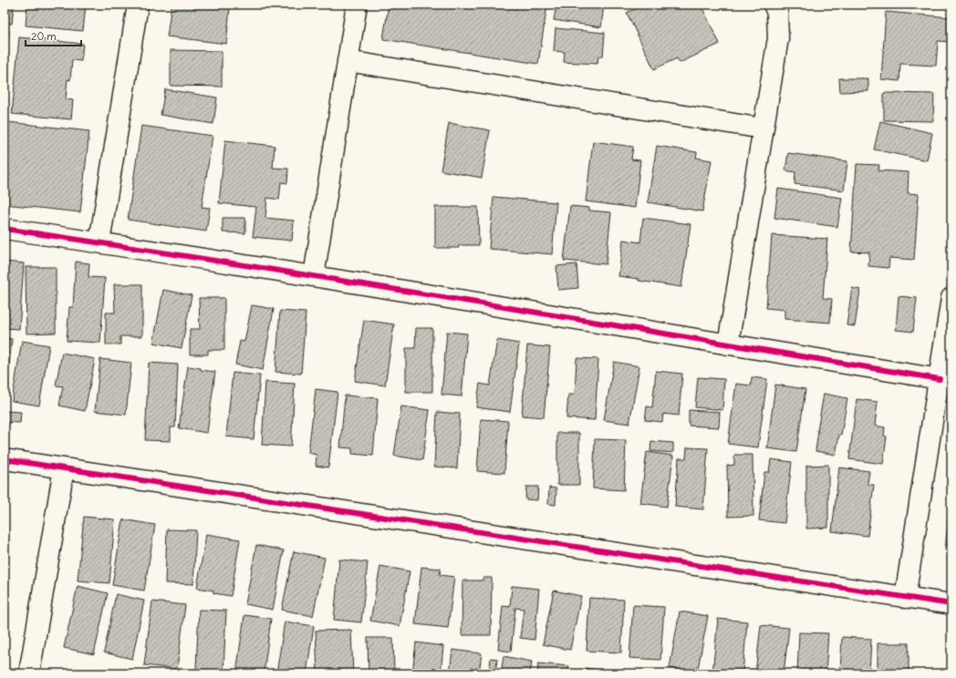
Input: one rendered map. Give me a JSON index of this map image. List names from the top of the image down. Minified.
{"scale_bar":"20 m"}
